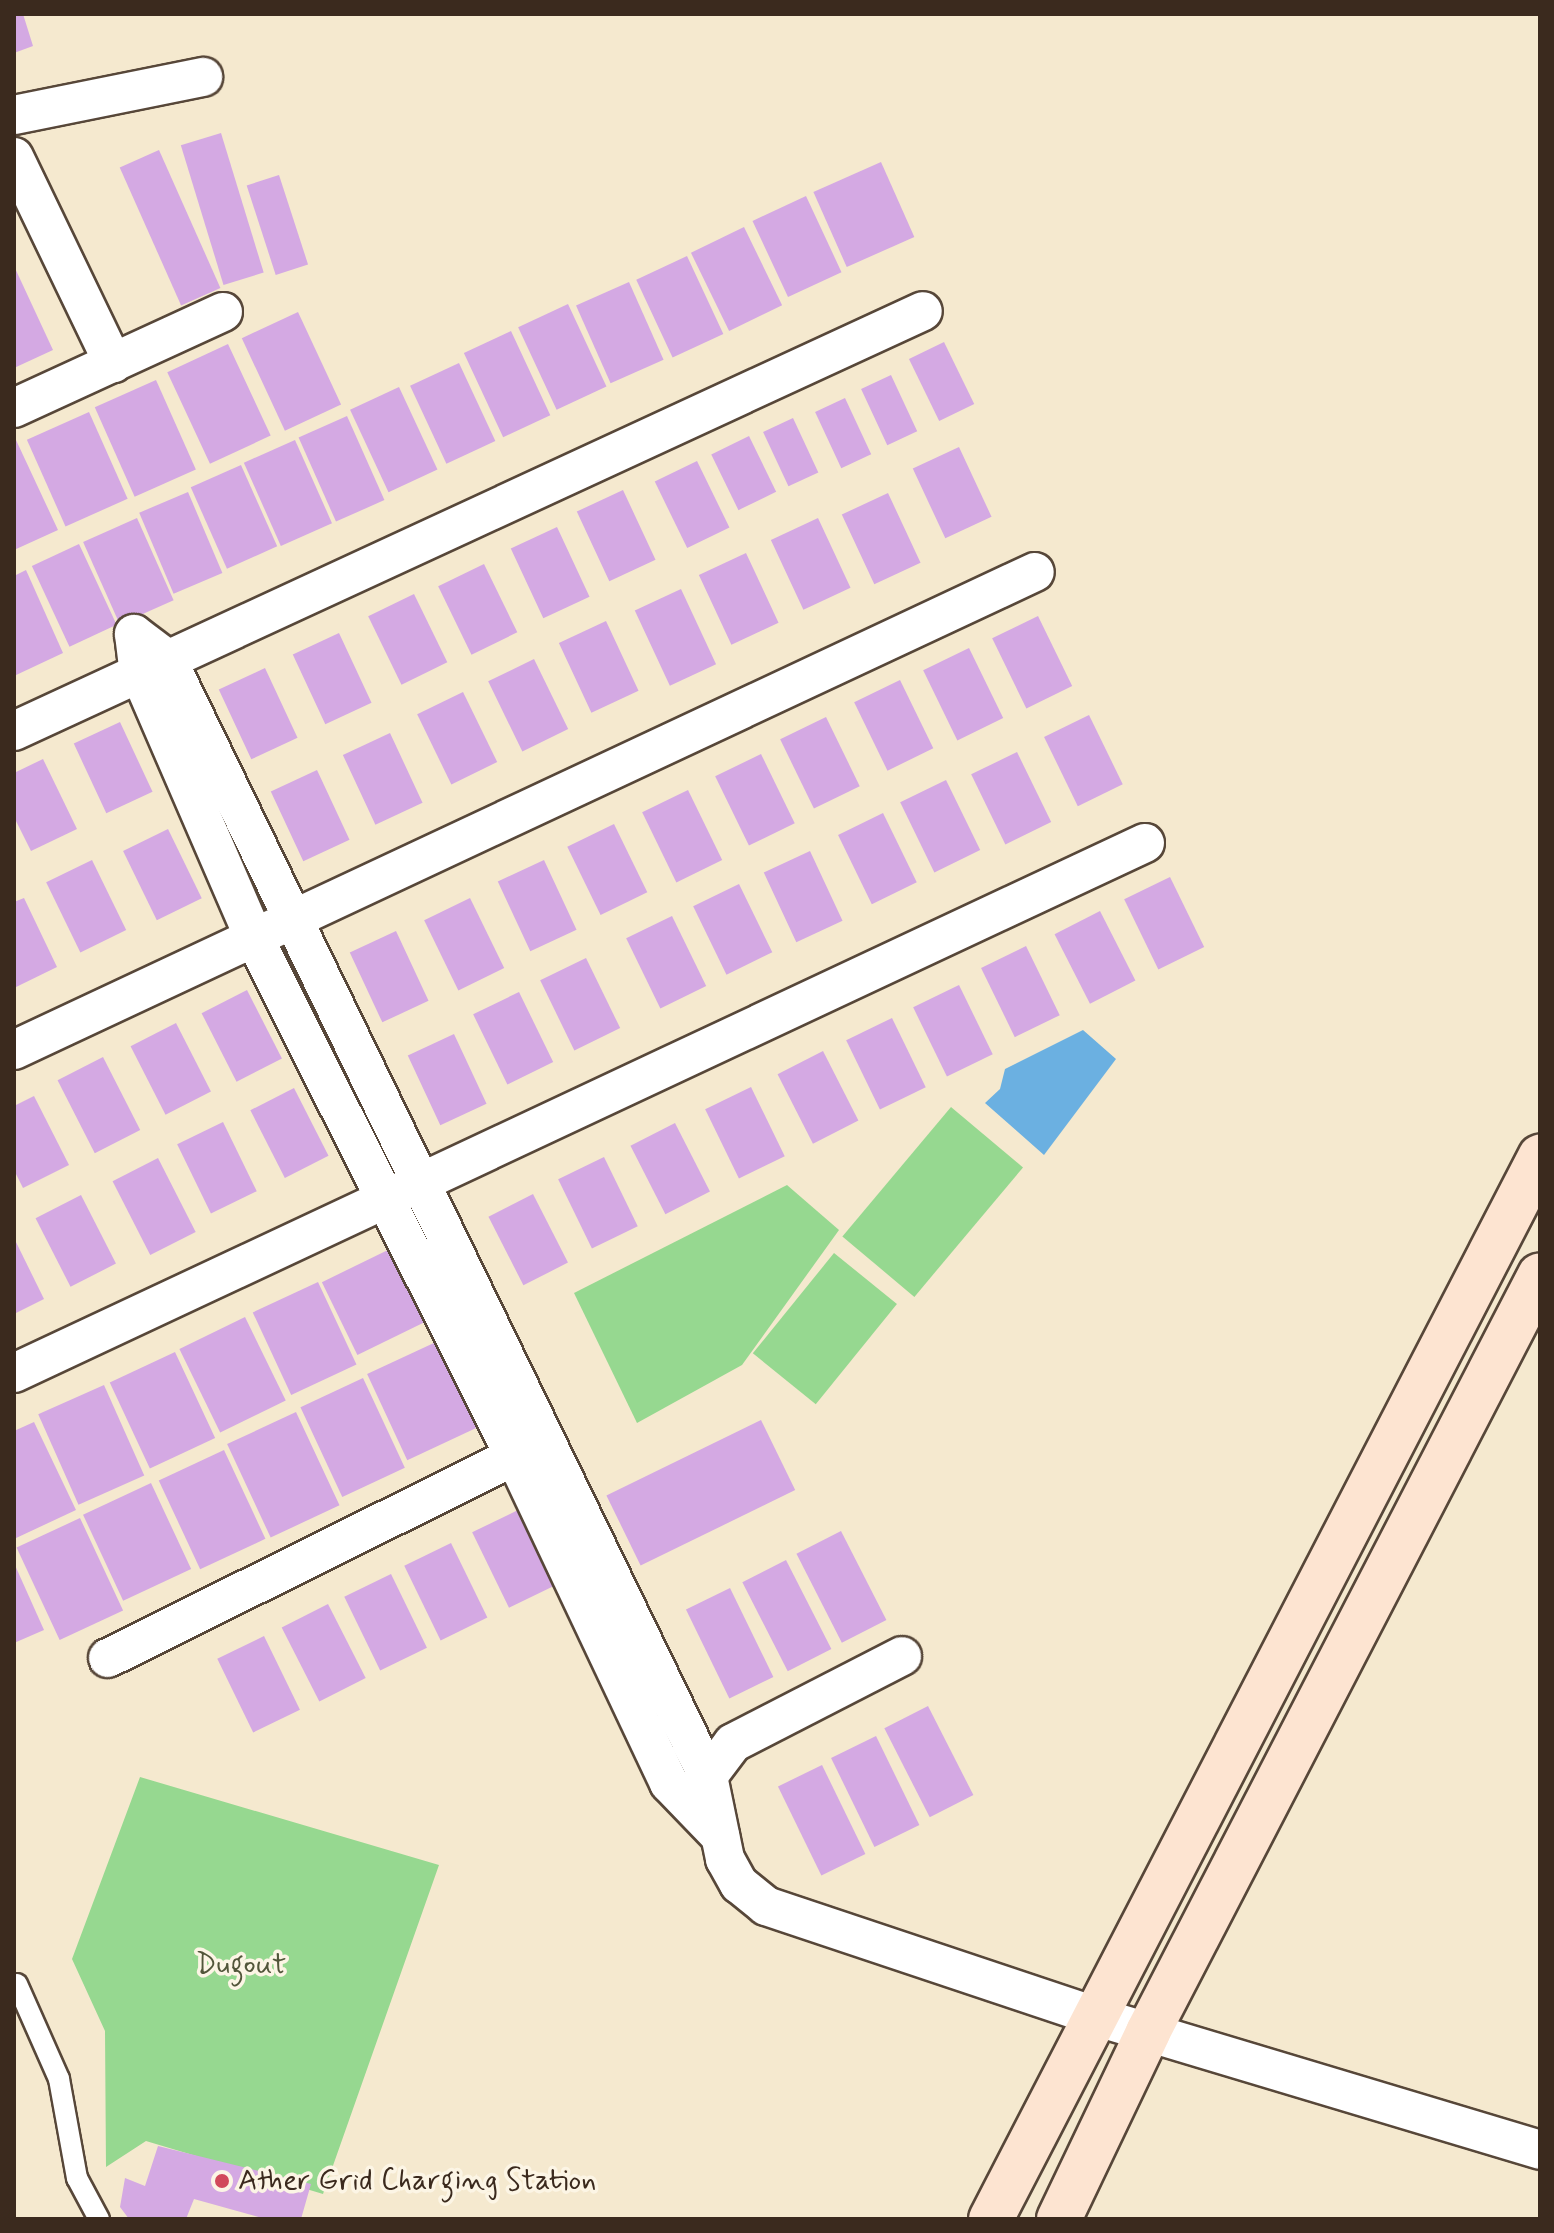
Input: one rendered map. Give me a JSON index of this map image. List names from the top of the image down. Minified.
{"parks":["Dugout"],"places":["Ather Grid Charging Station"]}
